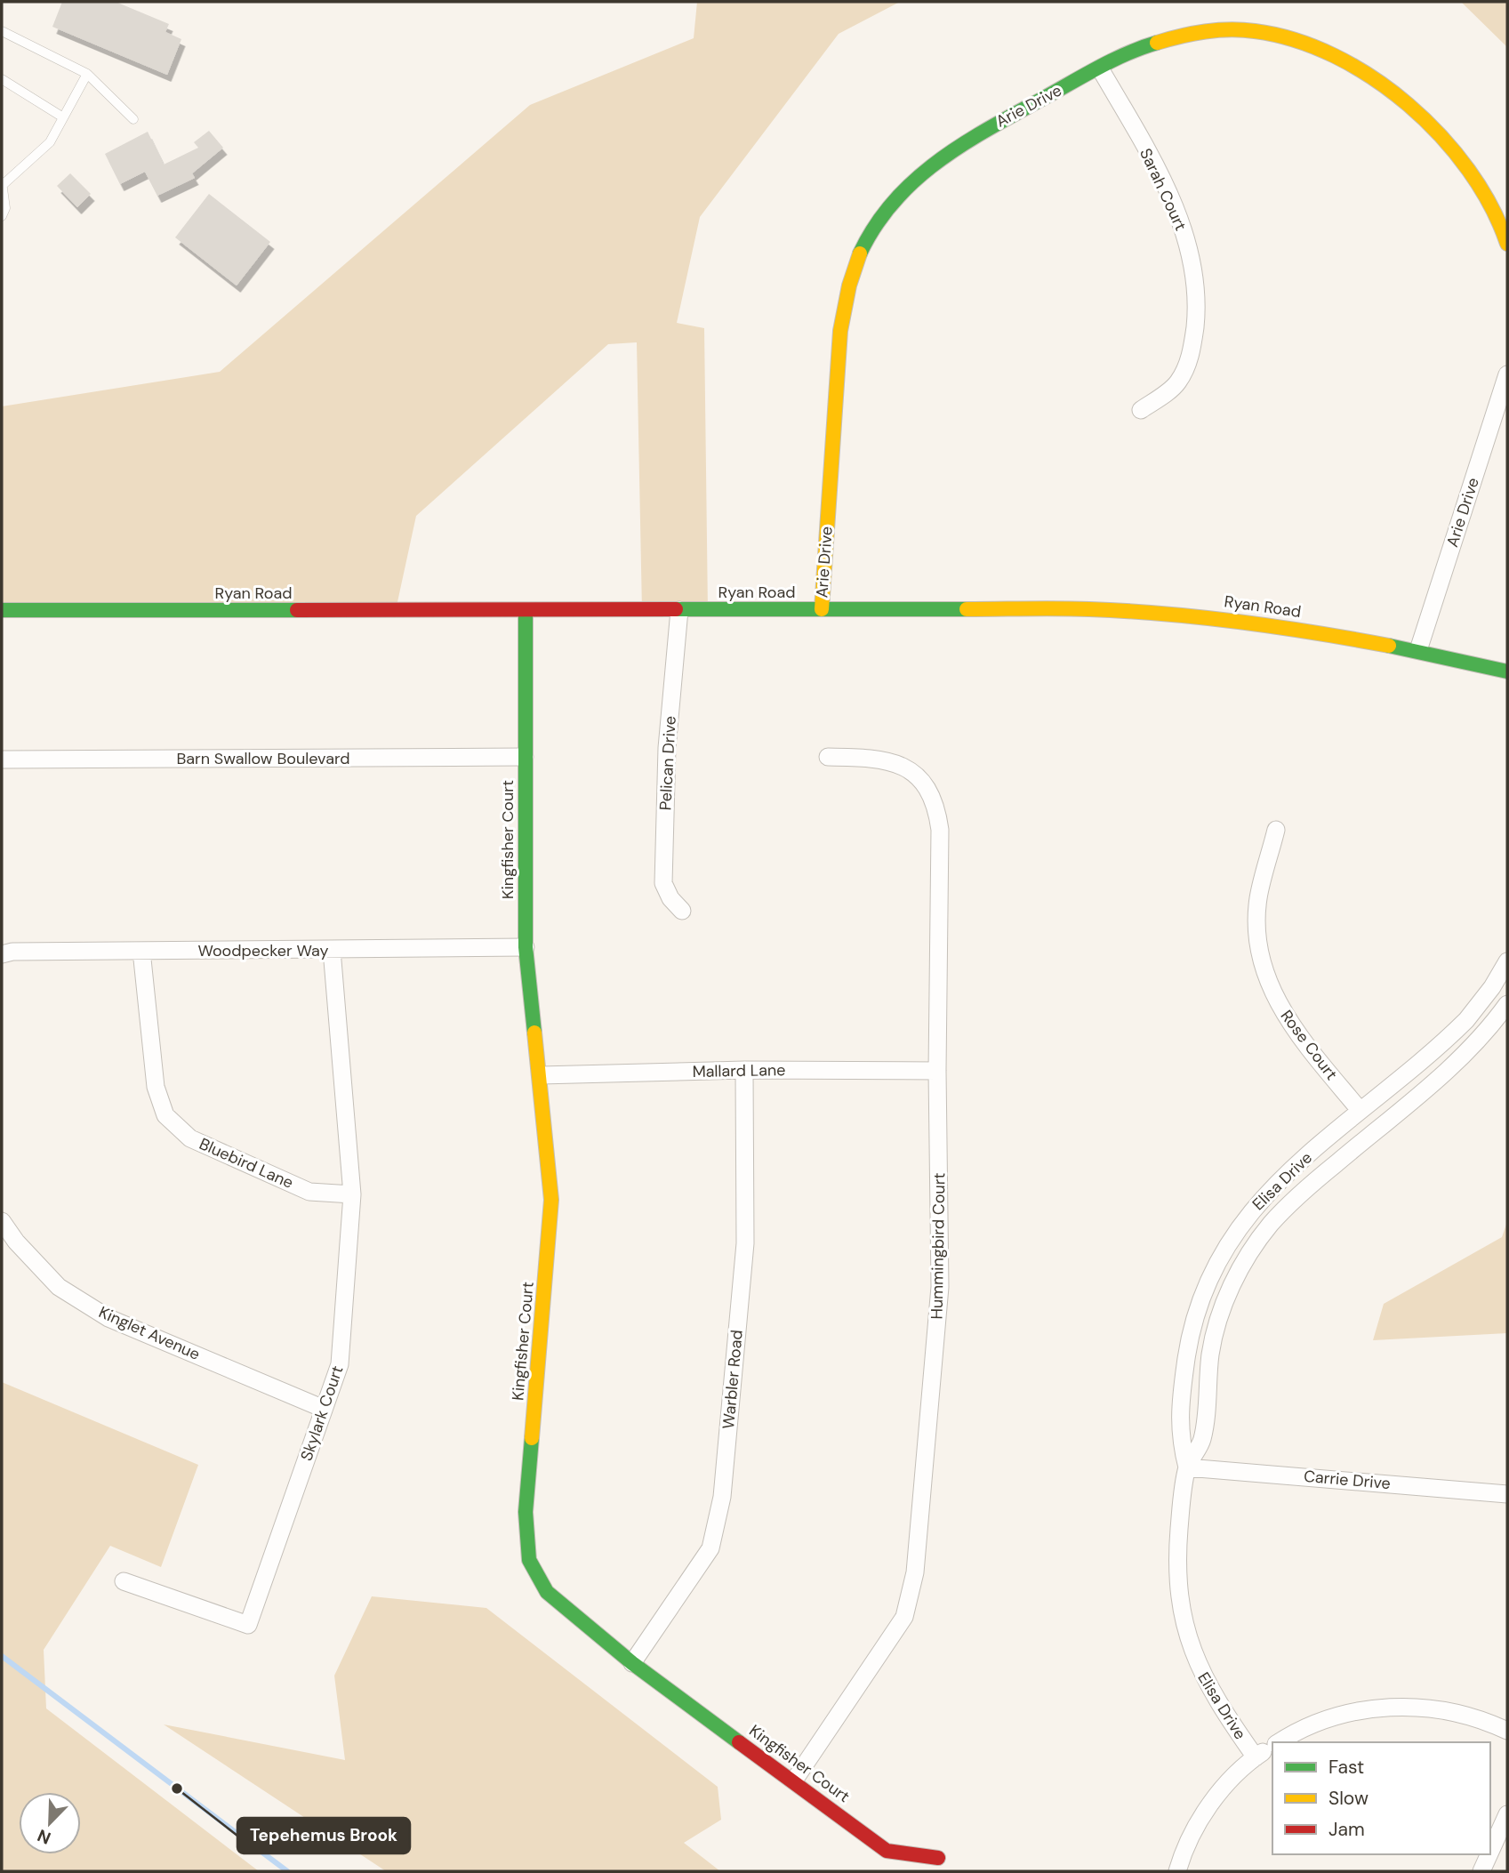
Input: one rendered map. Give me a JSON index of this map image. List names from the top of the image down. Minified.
{"streets":{"street":["Arie Drive","Sarah Court","Ryan Road","Barn Swallow Boulevard","Pelican Drive","Kingfisher Court","Woodpecker Way","Rose Court","Mallard Lane","Bluebird Lane","Elisa Drive","Hummingbird Court","Kinglet Avenue","Warbler Road","Skylark Court","Carrie Drive"]},"crossings":[["Arie Drive","Sarah Court"],["Arie Drive","Ryan Road"],["Ryan Road","Pelican Drive"],["Ryan Road","Kingfisher Court"],["Barn Swallow Boulevard","Kingfisher Court"],["Kingfisher Court","Woodpecker Way"],["Kingfisher Court","Mallard Lane"],["Kingfisher Court","Hummingbird Court"],["Kingfisher Court","Warbler Road"],["Woodpecker Way","Bluebird Lane"],["Woodpecker Way","Skylark Court"],["Rose Court","Elisa Drive"],["Mallard Lane","Hummingbird Court"],["Mallard Lane","Warbler Road"],["Bluebird Lane","Skylark Court"],["Elisa Drive","Carrie Drive"],["Kinglet Avenue","Skylark Court"]],"places":["Tepehemus Brook"],"legend":["Fast","Slow","Jam"],"north":"bottom left"}
